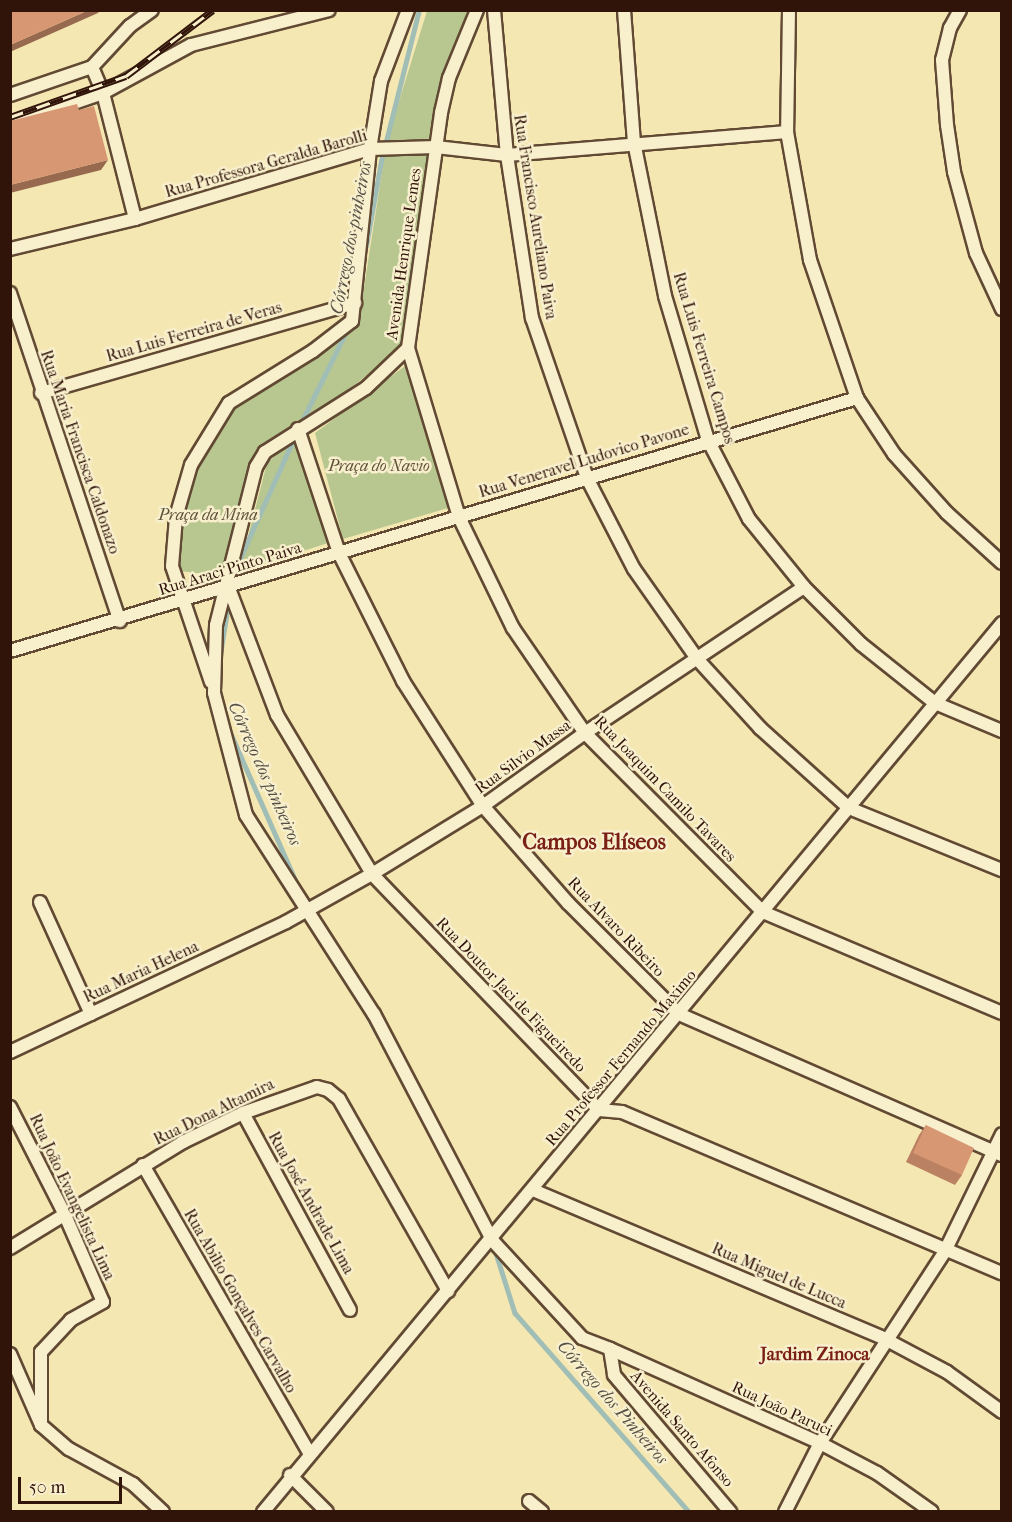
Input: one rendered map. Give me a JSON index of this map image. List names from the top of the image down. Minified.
{"streets":{"street":["Rua Professora Geralda Barolli","Rua Francisco Aureliano Paiva","Avenida Henrique Lemes","Rua Luis Ferreira de Veras","Rua Luis Ferreira Campos","Rua Maria Francisca Caldonazo","Rua Veneravel Ludovico Pavone","Rua Araci Pinto Paiva","Rua Silvio Massa","Rua Joaquim Camilo Tavares","Rua Alvaro Ribeiro","Rua Maria Helena","Rua Doutor Jaci de Figueiredo","Rua Professor Fernando Maximo","Rua Dona Altamira","Rua João Evangelista Lima","Rua José Andrade Lima","Rua Miguel de Lucca","Rua Abilio Gonçalves Carvalho","Rua João Paruci","Avenida Santo Afonso"]},"crossings":[["Rua Professora Geralda Barolli","Rua Francisco Aureliano Paiva"],["Rua Professora Geralda Barolli","Avenida Henrique Lemes"],["Rua Professora Geralda Barolli","Rua Luis Ferreira Campos"],["Rua Francisco Aureliano Paiva","Rua Veneravel Ludovico Pavone"],["Rua Francisco Aureliano Paiva","Rua Silvio Massa"],["Rua Francisco Aureliano Paiva","Rua Professor Fernando Maximo"],["Avenida Henrique Lemes","Rua Araci Pinto Paiva"],["Avenida Henrique Lemes","Rua Silvio Massa"],["Avenida Henrique Lemes","Rua Joaquim Camilo Tavares"],["Avenida Henrique Lemes","Rua Alvaro Ribeiro"],["Avenida Henrique Lemes","Rua Doutor Jaci de Figueiredo"],["Avenida Henrique Lemes","Rua Professor Fernando Maximo"],["Rua Luis Ferreira de Veras","Rua Maria Francisca Caldonazo"],["Rua Luis Ferreira Campos","Rua Veneravel Ludovico Pavone"],["Rua Luis Ferreira Campos","Rua Silvio Massa"],["Rua Luis Ferreira Campos","Rua Professor Fernando Maximo"],["Rua Maria Francisca Caldonazo","Rua Araci Pinto Paiva"],["Rua Veneravel Ludovico Pavone","Rua Araci Pinto Paiva"],["Rua Veneravel Ludovico Pavone","Rua Joaquim Camilo Tavares"],["Rua Araci Pinto Paiva","Rua Joaquim Camilo Tavares"],["Rua Araci Pinto Paiva","Rua Alvaro Ribeiro"],["Rua Araci Pinto Paiva","Rua Doutor Jaci de Figueiredo"],["Rua Silvio Massa","Rua Joaquim Camilo Tavares"],["Rua Silvio Massa","Rua Alvaro Ribeiro"],["Rua Silvio Massa","Rua Maria Helena"],["Rua Silvio Massa","Rua Doutor Jaci de Figueiredo"],["Rua Joaquim Camilo Tavares","Rua Professor Fernando Maximo"],["Rua Alvaro Ribeiro","Rua Professor Fernando Maximo"],["Rua Doutor Jaci de Figueiredo","Rua Professor Fernando Maximo"],["Rua Professor Fernando Maximo","Rua Dona Altamira"],["Rua Professor Fernando Maximo","Rua Miguel de Lucca"],["Rua Professor Fernando Maximo","Rua Abilio Gonçalves Carvalho"],["Rua Dona Altamira","Rua João Evangelista Lima"],["Rua Dona Altamira","Rua José Andrade Lima"],["Rua Dona Altamira","Rua Abilio Gonçalves Carvalho"],["Rua João Paruci","Avenida Santo Afonso"]],"districts":["Campos Elíseos","Jardim Zinoca"],"water":["Córrego dos pinheiros","Córrego dos Pinheiros"],"parks":["Praça do Navio","Praça da Mina"],"scale_bar":"50 m"}
